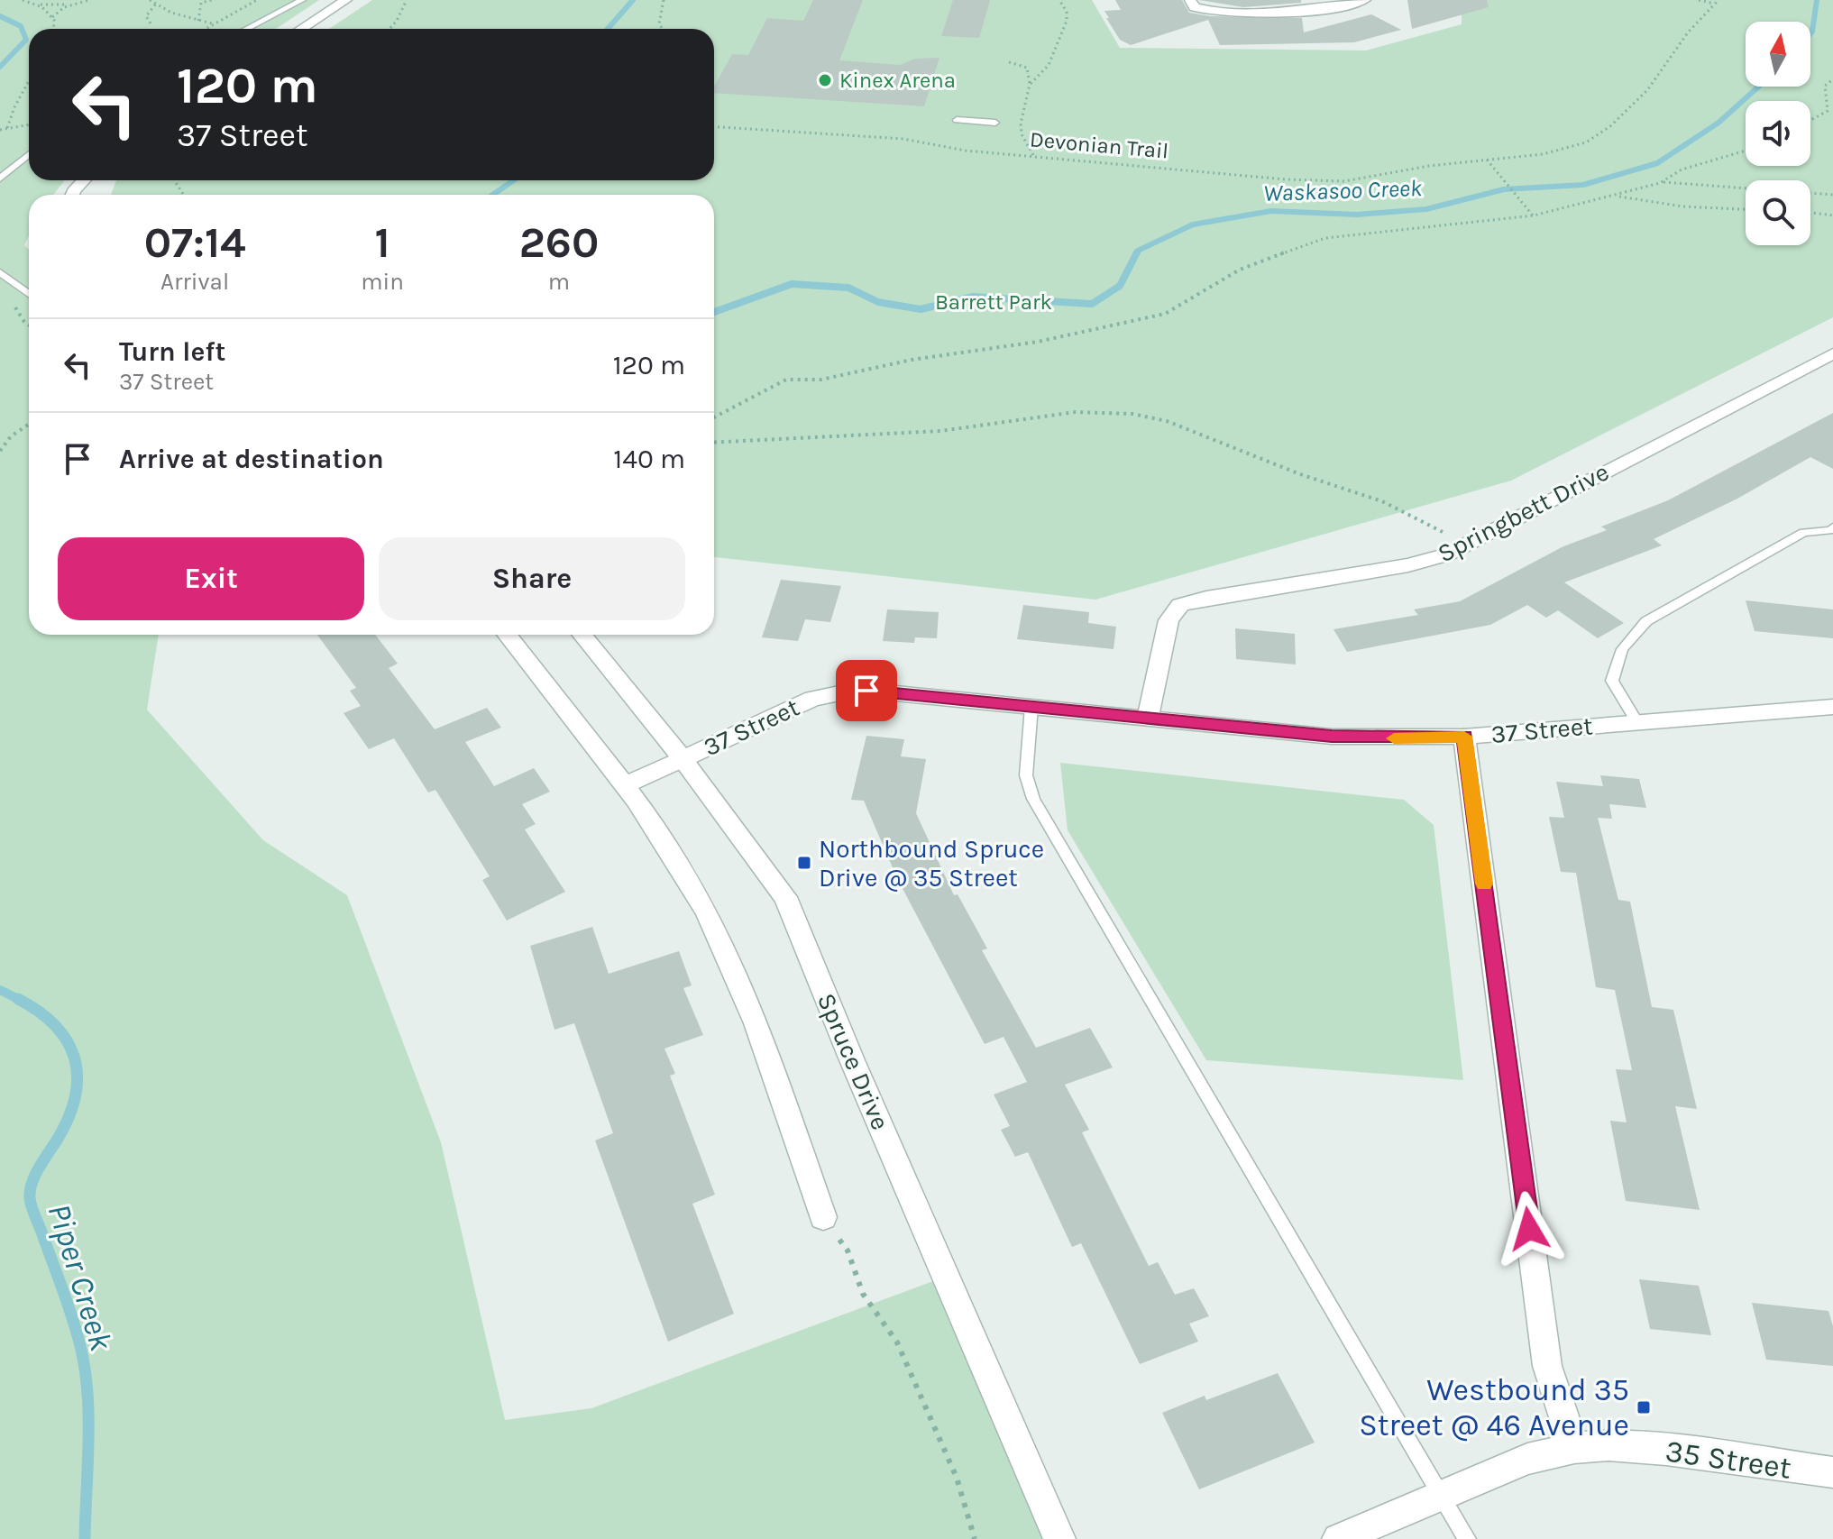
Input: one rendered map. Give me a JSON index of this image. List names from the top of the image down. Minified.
{"streets":{"street":["Springbett Drive","37 Street","Spruce Drive","35 Street"],"path":["Devonian Trail"]},"crossings":[["Springbett Drive","37 Street"],["37 Street","Spruce Drive"]],"water":["Waskasoo Creek","Piper Creek"],"parks":["Barrett Park"],"places":{"other":["Kinex Arena"],"transit":["Northbound Spruce Drive @ 35 Street","Westbound 35 Street @ 46 Avenue"]},"north":"top","page":{"turn":["120 m","37 Street"],"eta":["07:14","Arrival","1","min","260","m"],"list":[{"name":"Turn left","note":"37 Street","value":"120 m"},{"name":"Arrive at destination","value":"140 m"}],"buttons":["Exit","Share"]}}
